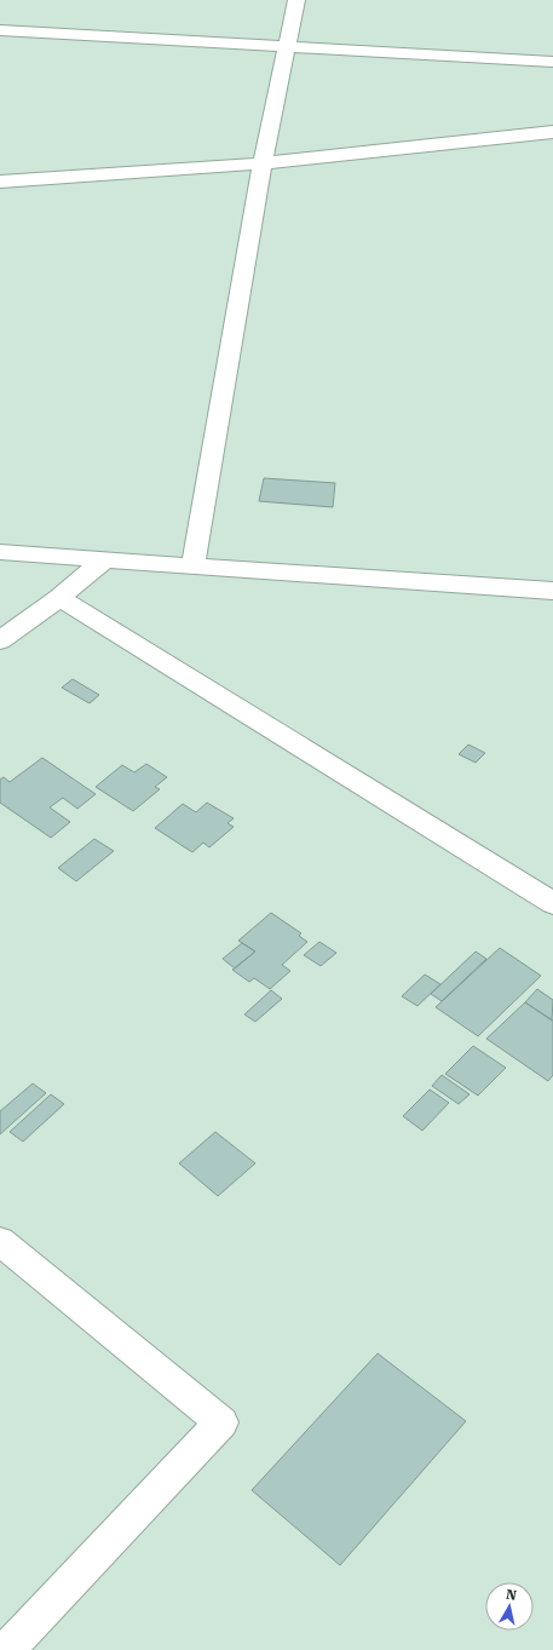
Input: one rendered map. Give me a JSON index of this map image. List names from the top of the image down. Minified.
{"north":"top"}
